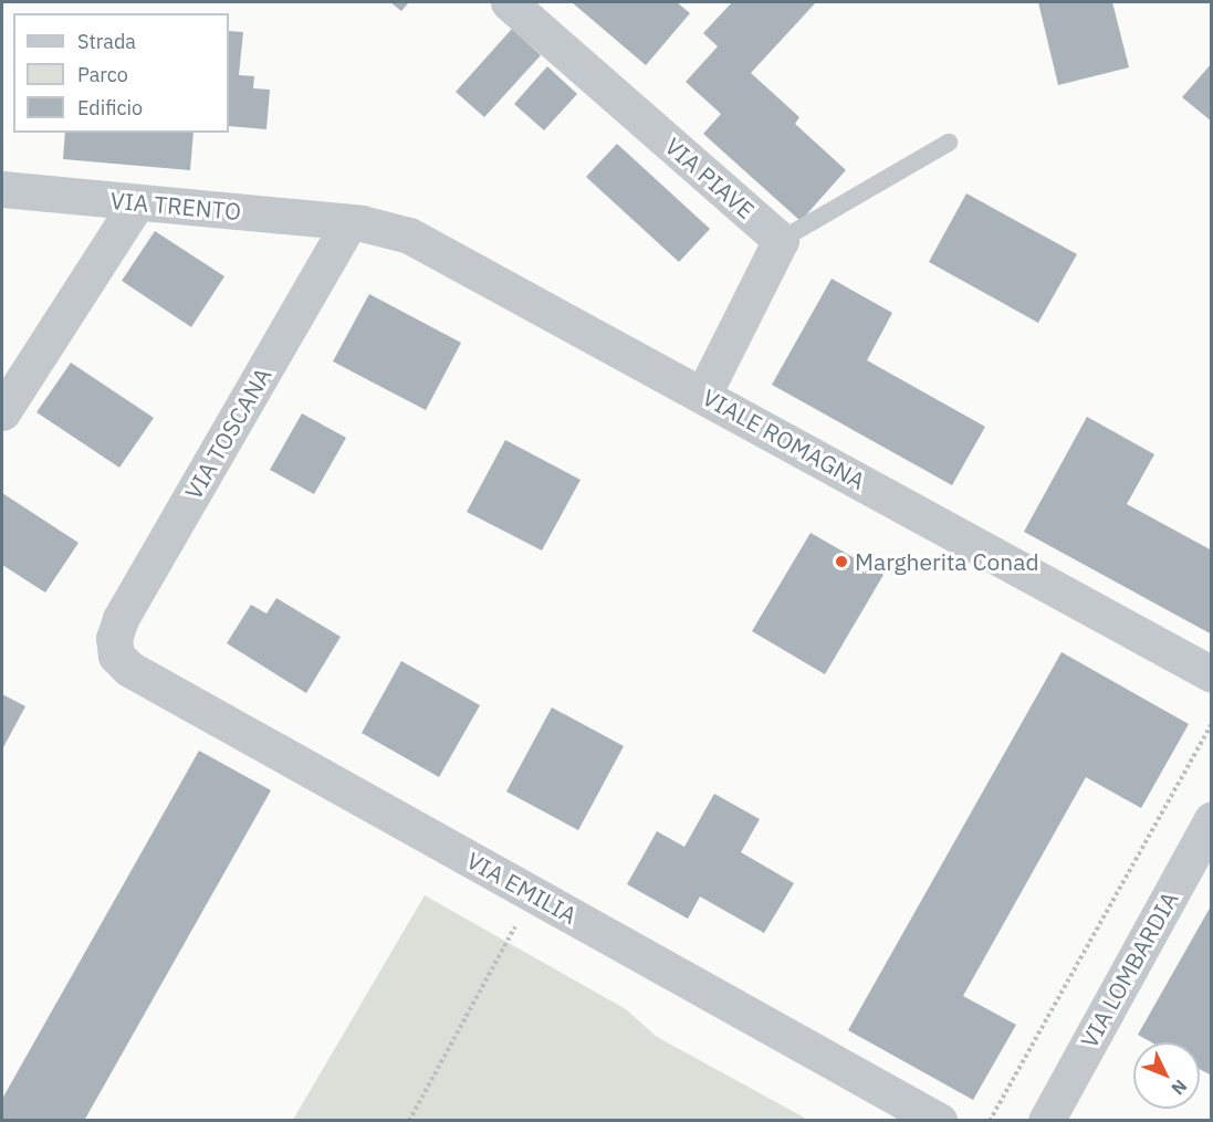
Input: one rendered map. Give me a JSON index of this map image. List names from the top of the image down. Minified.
{"streets":{"street":["VIA PIAVE","VIA TRENTO","VIA TOSCANA","VIALE ROMAGNA","VIA EMILIA","VIA LOMBARDIA"]},"crossings":[["VIA TRENTO","VIA TOSCANA"],["VIA TRENTO","VIALE ROMAGNA"],["VIA TOSCANA","VIALE ROMAGNA"],["VIA TOSCANA","VIA EMILIA"]],"places":["Margherita Conad"],"legend":["Strada","Parco","Edificio"],"north":"bottom right"}
